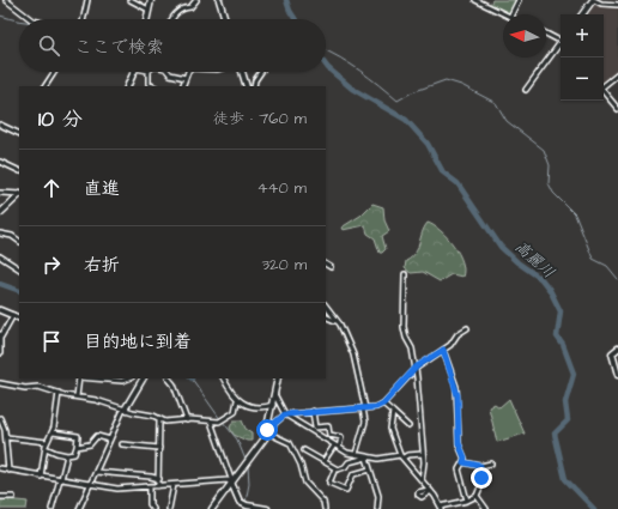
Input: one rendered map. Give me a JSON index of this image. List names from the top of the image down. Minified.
{"water":["高麗川"],"north":"left","page":{"map_buttons":["+","−"],"search":"ここで検索","heading":["10 分","徒歩 · 760 m"],"list":[["直進","440 m"],["右折","320 m"],"目的地に到着"]}}
